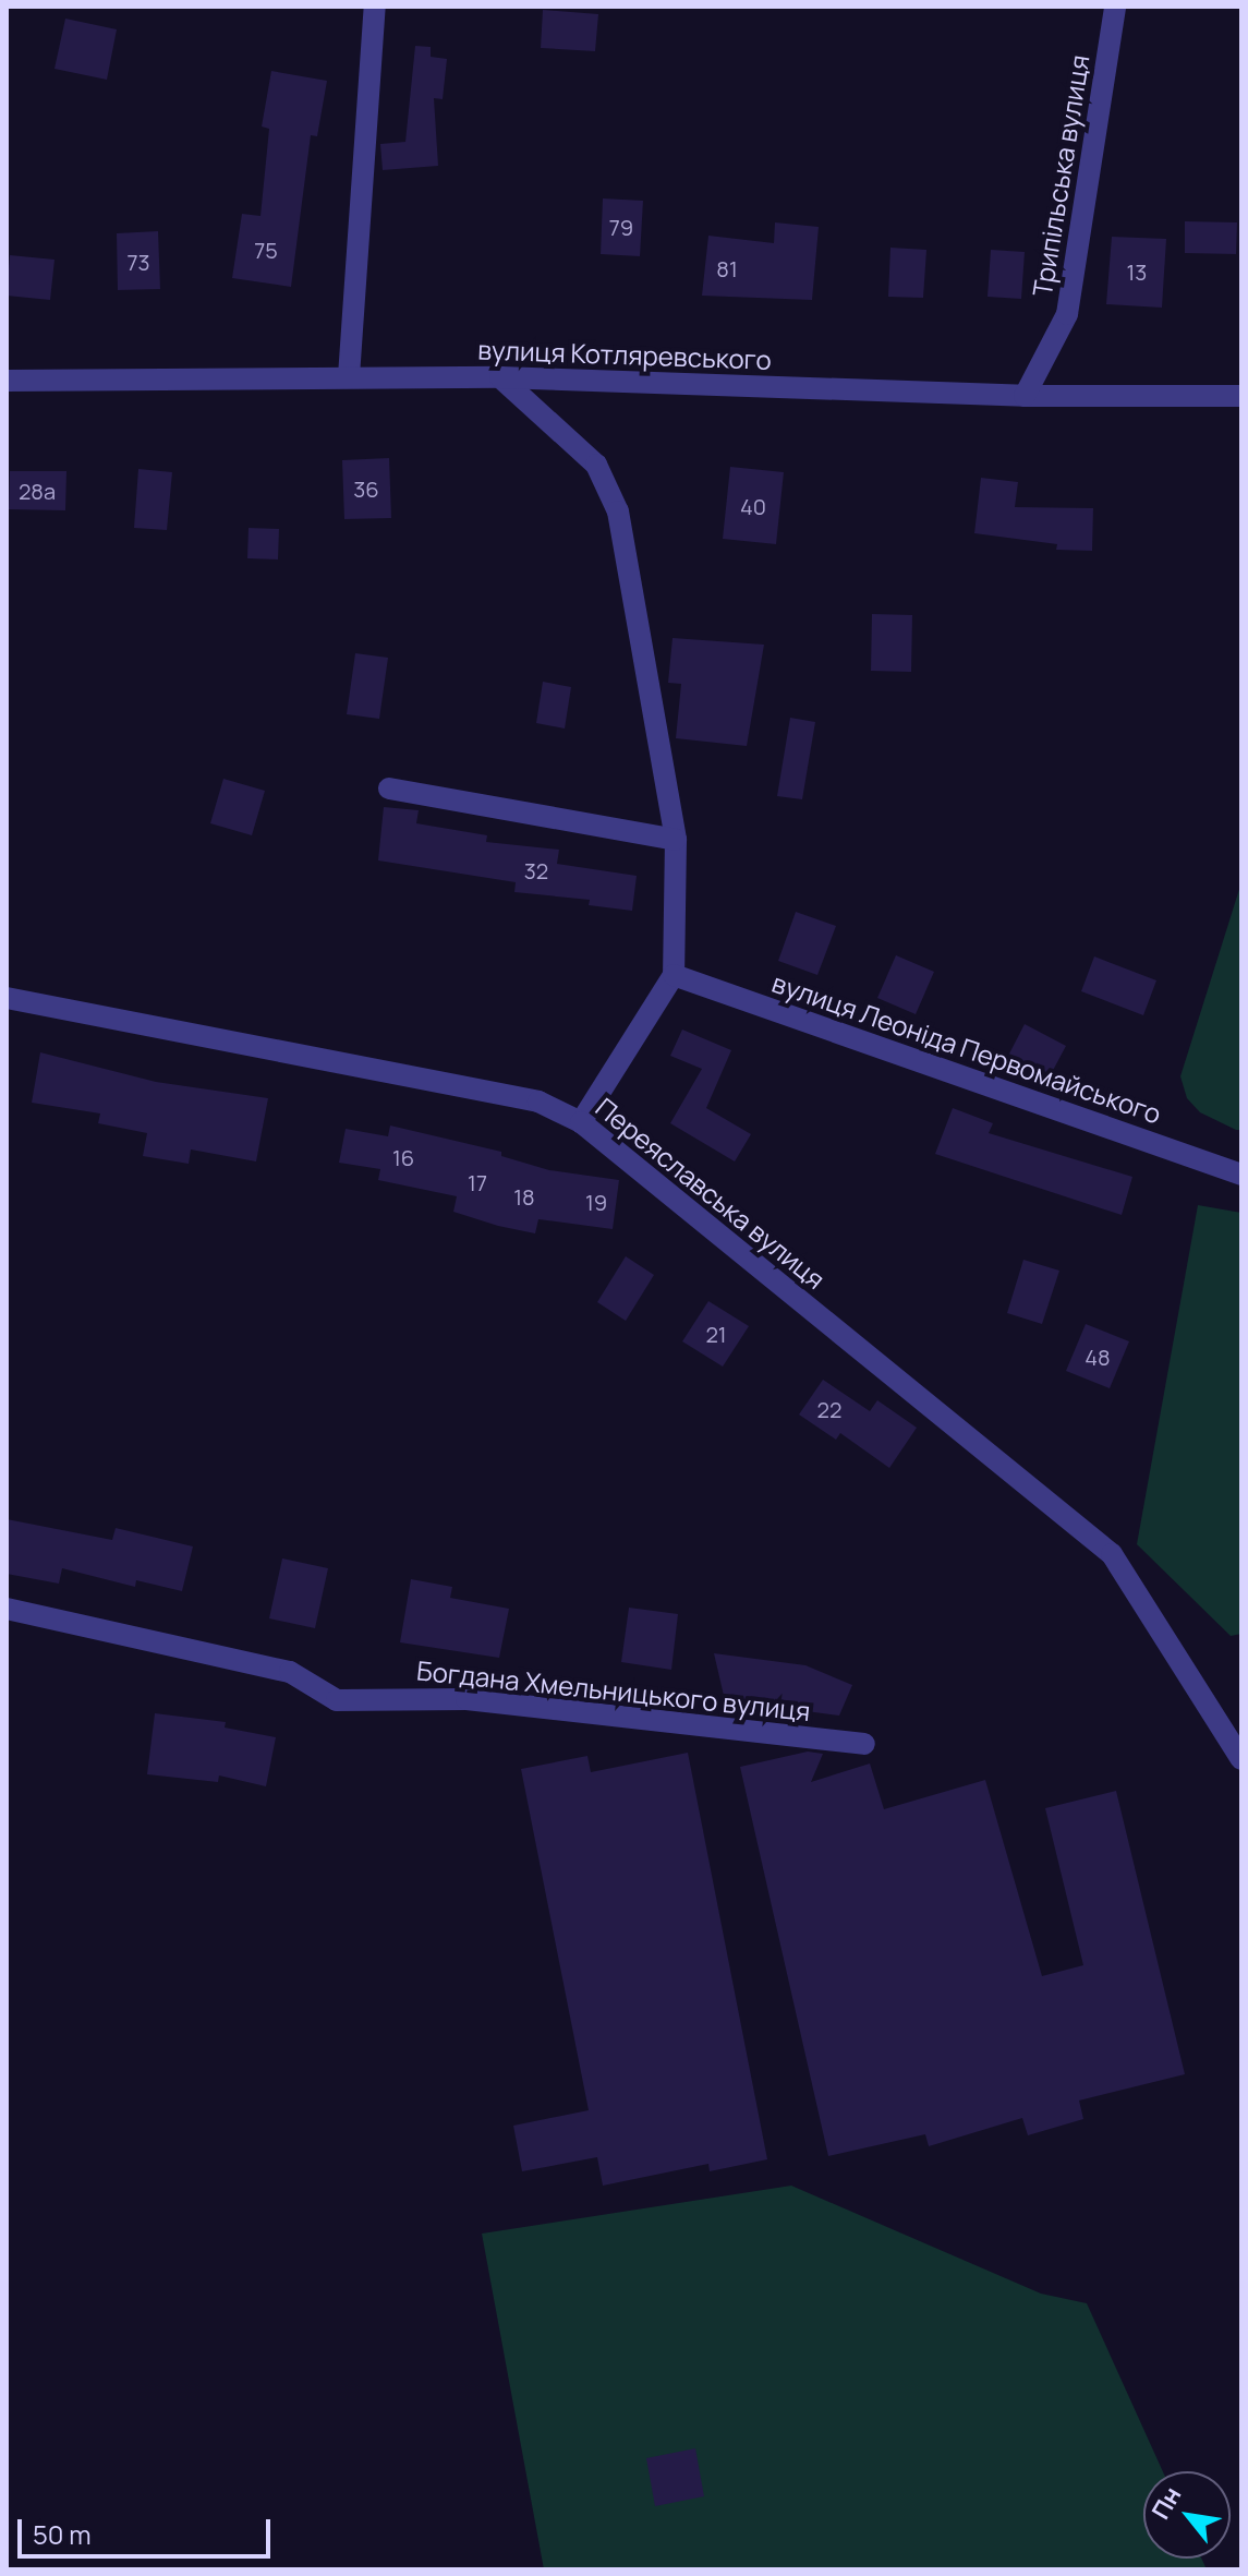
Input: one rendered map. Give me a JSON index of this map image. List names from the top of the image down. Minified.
{"streets":{"street":["Трипільська вулиця","вулиця Котляревського","вулиця Леоніда Первомайського","Переяславська вулиця","Богдана Хмельницького вулиця"]},"crossings":[["Трипільська вулиця","вулиця Котляревського"]],"house_numbers":["79","75","73","81","13","36","28а","40","32","16","17","18","19","21","48","22"],"scale_bar":"50 m","north":"top left"}
